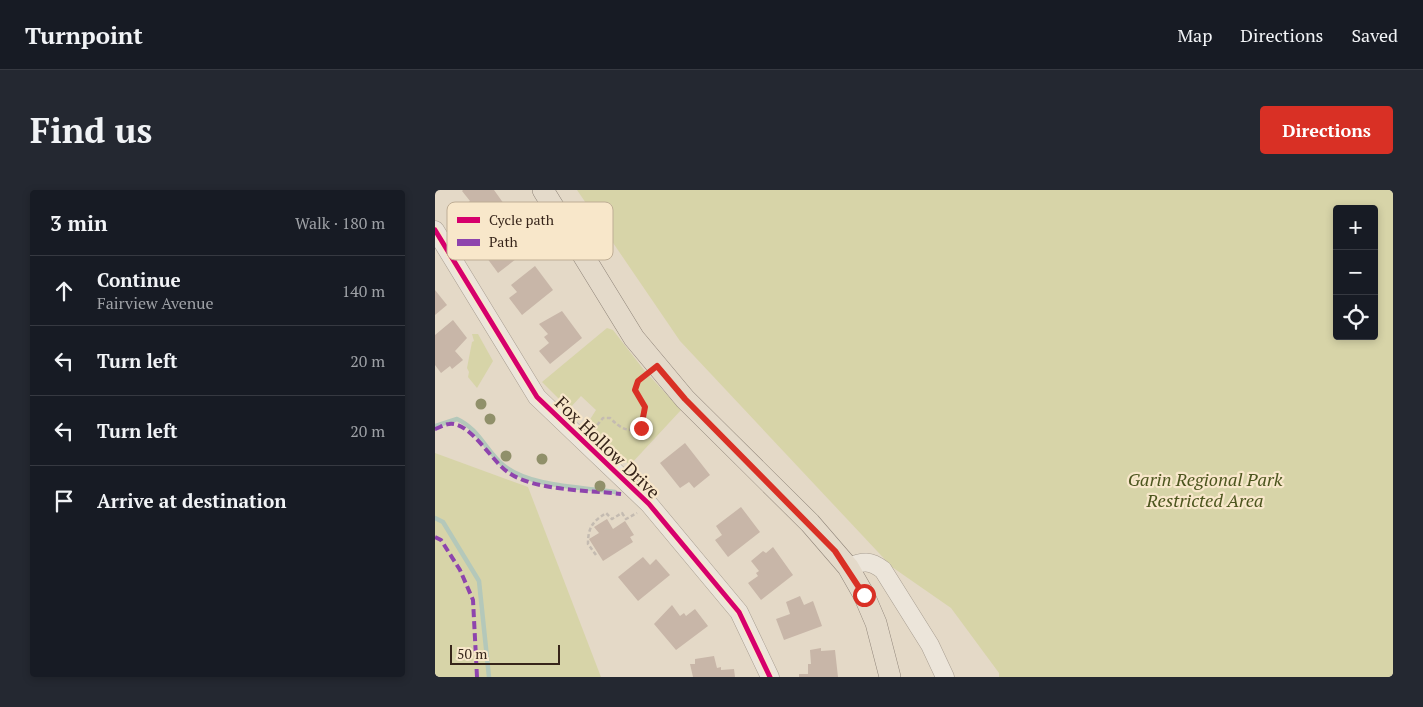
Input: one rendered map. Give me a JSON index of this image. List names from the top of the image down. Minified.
{"streets":{"street":["Fox Hollow Drive"]},"parks":["Garin Regional Park Restricted Area"],"legend":["Cycle path","Path"],"scale_bar":"50 m","page":{"header":"Turnpoint","nav":["Map","Directions","Saved"],"buttons":"Directions","title":"Find us","heading":["3 min","Walk · 180 m"],"map_buttons":["+","−"],"list":[["Continue","Fairview Avenue","140 m"],["Turn left","20 m"],["Turn left","20 m"],"Arrive at destination"],"scale":"50 m"}}
